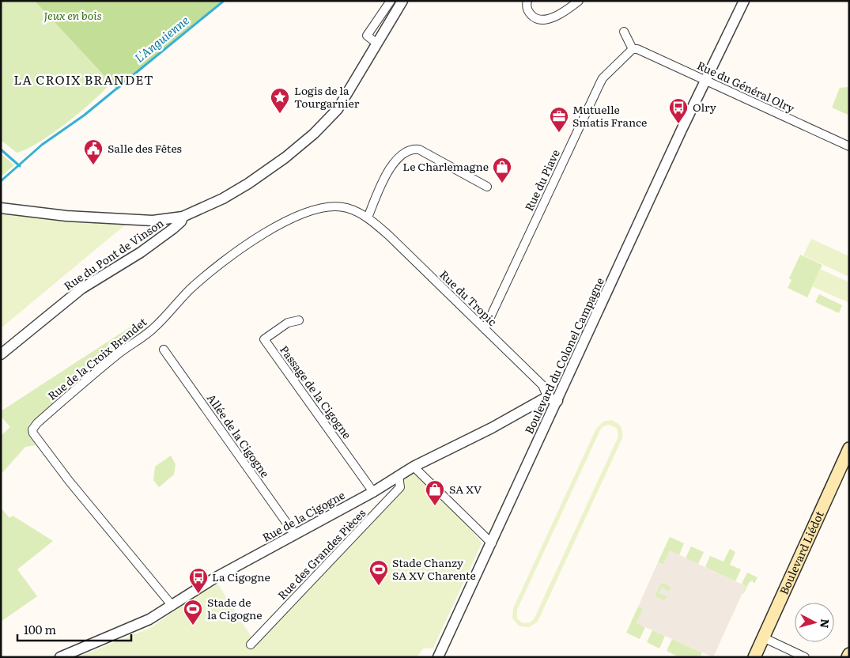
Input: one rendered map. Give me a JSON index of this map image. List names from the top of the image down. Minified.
{"streets":{"main road":["Boulevard Liédot"],"street":["Rue du Général Olry","Rue du Piave","Rue du Pont de Vinson","Rue du Tropic","Boulevard du Colonel Campagne","Rue de la Croix Brandet","Passage de la Cigogne","Allée de la Cigogne","Rue de la Cigogne","Rue des Grandes Pièces"]},"crossings":[["Rue du Général Olry","Rue du Piave"],["Rue du Général Olry","Boulevard du Colonel Campagne"],["Rue du Piave","Rue du Tropic"],["Rue du Tropic","Boulevard du Colonel Campagne"],["Rue du Tropic","Rue de la Croix Brandet"],["Rue du Tropic","Rue de la Cigogne"],["Boulevard du Colonel Campagne","Rue de la Cigogne"],["Rue de la Croix Brandet","Rue de la Cigogne"],["Passage de la Cigogne","Rue de la Cigogne"],["Allée de la Cigogne","Rue de la Cigogne"],["Rue de la Cigogne","Rue des Grandes Pièces"]],"districts":["LA CROIX BRANDET"],"water":["L'Anguienne"],"parks":["Jeux en bois"],"places":{"place":["Logis de la Tourgarnier"],"bus stop":["Olry","La Cigogne"],"office":["Mutuelle Smatis France"],"public building":["Salle des Fêtes"],"shop":["Le Charlemagne","SA XV"],"sports":["Stade Chanzy SA XV Charente","Stade de la Cigogne"]},"scale_bar":"100 m","north":"right"}
